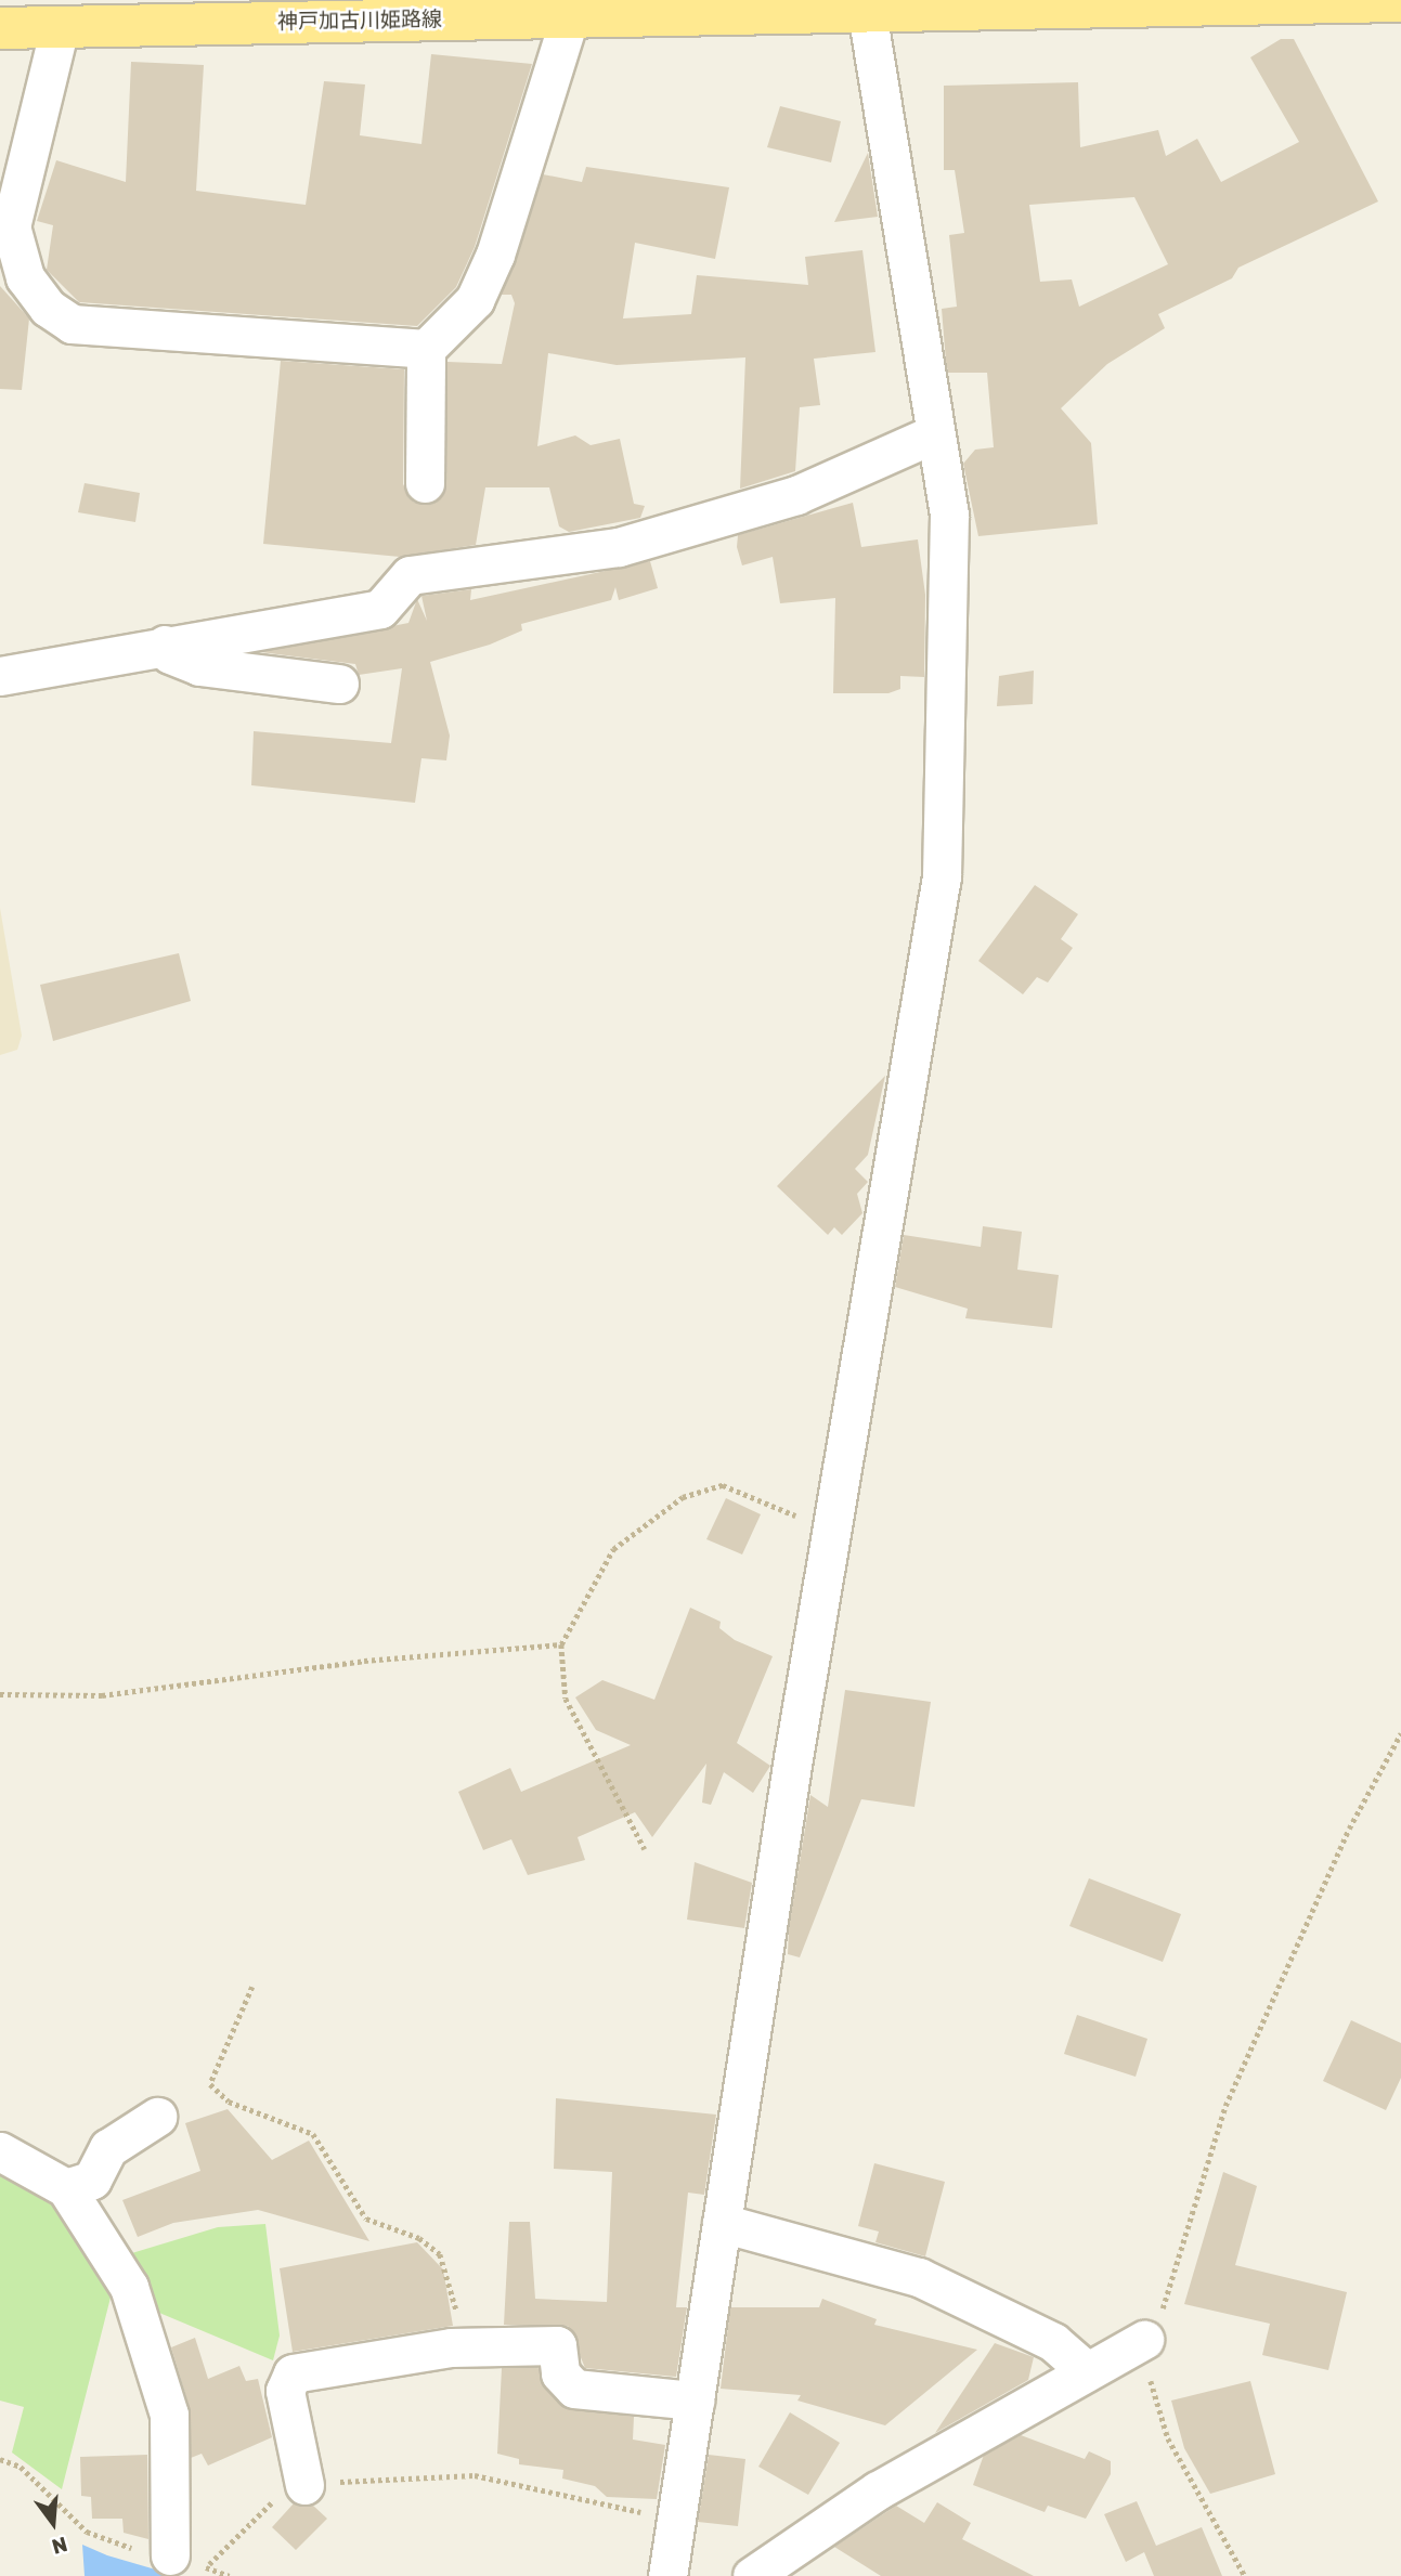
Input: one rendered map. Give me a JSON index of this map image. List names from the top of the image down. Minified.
{"streets":{"main road":["神戸加古川姫路線"]},"north":"bottom"}
